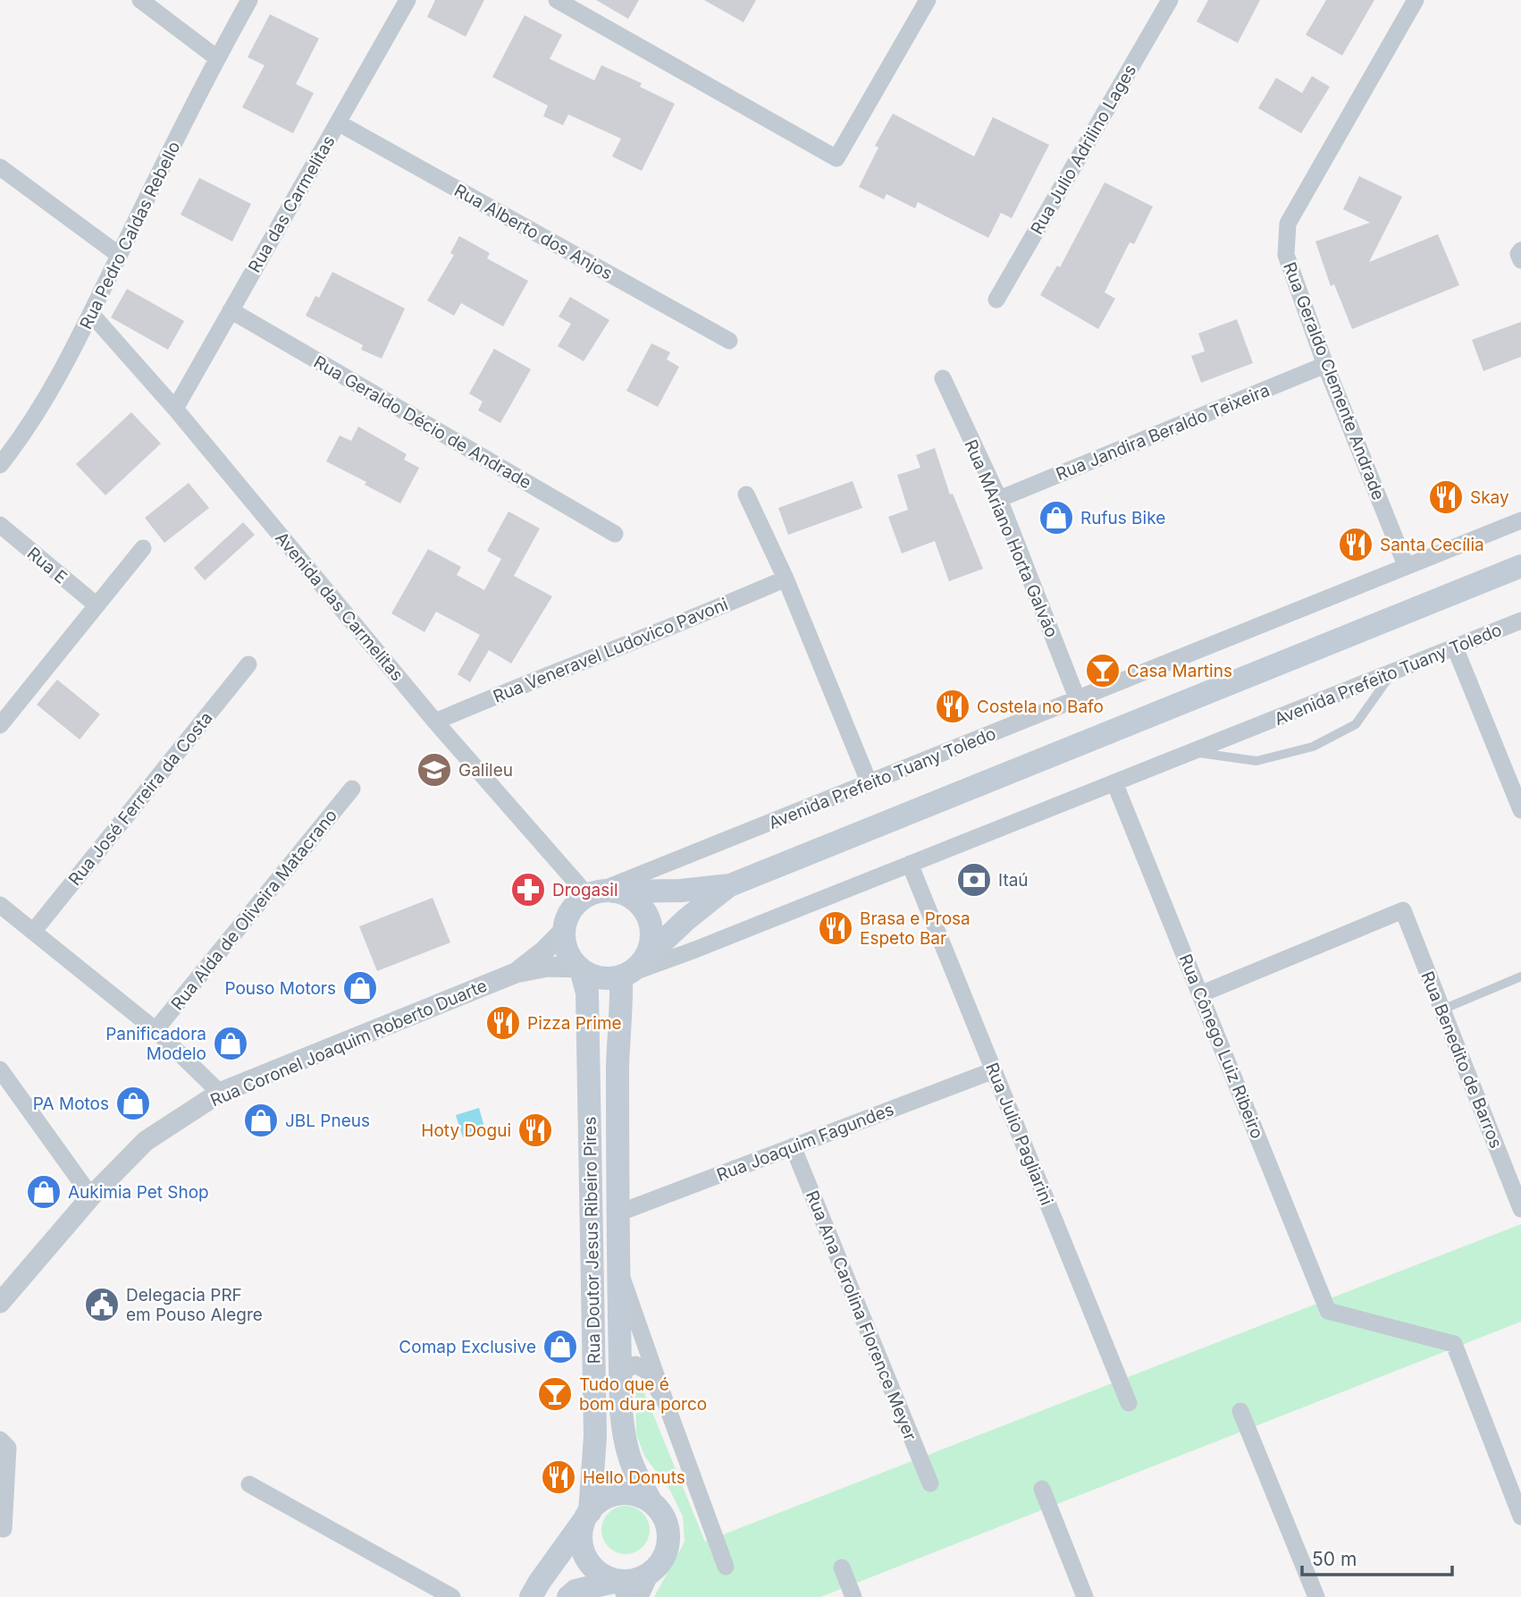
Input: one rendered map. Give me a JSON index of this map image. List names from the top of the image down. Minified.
{"streets":{"main road":["Rua Doutor Jesus Ribeiro Pires"],"street":["Rua Julio Adrilino Lages","Rua das Carmelitas","Rua Alberto dos Anjos","Rua Pedro Caldas Rebello","Rua Geraldo Clemente Andrade","Rua Geraldo Décio de Andrade","Rua Jandira Beraldo Teixeira","Rua MAriano Horta Galvão","Rua E","Avenida das Carmelitas","Rua Veneravel Ludovico Pavoni","Avenida Prefeito Tuany Toledo","Rua José Ferreira da Costa","Rua Alda de Oliveira Matacrano","Rua Coronel Joaquim Roberto Duarte","Rua Cônego Luiz Ribeiro","Rua Benedito de Barros","Rua Julio Pagliarini","Rua Joaquim Fagundes","Rua Ana Carolina Florence Meyer"]},"crossings":[["Rua das Carmelitas","Rua Alberto dos Anjos"],["Rua das Carmelitas","Rua Geraldo Décio de Andrade"],["Rua das Carmelitas","Avenida das Carmelitas"],["Rua Pedro Caldas Rebello","Avenida das Carmelitas"],["Rua Geraldo Clemente Andrade","Rua Jandira Beraldo Teixeira"],["Rua Geraldo Clemente Andrade","Avenida Prefeito Tuany Toledo"],["Rua Jandira Beraldo Teixeira","Rua MAriano Horta Galvão"],["Rua MAriano Horta Galvão","Avenida Prefeito Tuany Toledo"],["Avenida das Carmelitas","Rua Veneravel Ludovico Pavoni"],["Avenida das Carmelitas","Avenida Prefeito Tuany Toledo"],["Avenida das Carmelitas","Rua Coronel Joaquim Roberto Duarte"],["Avenida das Carmelitas","Rua Doutor Jesus Ribeiro Pires"],["Avenida Prefeito Tuany Toledo","Rua Coronel Joaquim Roberto Duarte"],["Avenida Prefeito Tuany Toledo","Rua Cônego Luiz Ribeiro"],["Avenida Prefeito Tuany Toledo","Rua Julio Pagliarini"],["Avenida Prefeito Tuany Toledo","Rua Doutor Jesus Ribeiro Pires"],["Rua Coronel Joaquim Roberto Duarte","Rua Doutor Jesus Ribeiro Pires"],["Rua Cônego Luiz Ribeiro","Rua Benedito de Barros"],["Rua Julio Pagliarini","Rua Joaquim Fagundes"],["Rua Joaquim Fagundes","Rua Doutor Jesus Ribeiro Pires"],["Rua Joaquim Fagundes","Rua Ana Carolina Florence Meyer"]],"places":{"restaurant":["Skay","Santa Cecília","Costela no Bafo","Brasa e Prosa Espeto Bar","Pizza Prime","Hoty Dogui","Hello Donuts"],"shop":["Rufus Bike","Pouso Motors","Panificadora Modelo","PA Motos","JBL Pneus","Aukimia Pet Shop","Comap Exclusive"],"bar":["Casa Martins","Tudo que é bom dura porco"],"school or university":["Galileu"],"bank":["Itaú"],"pharmacy":["Drogasil"],"public building":["Delegacia PRF em Pouso Alegre"]},"scale_bar":"50 m"}
